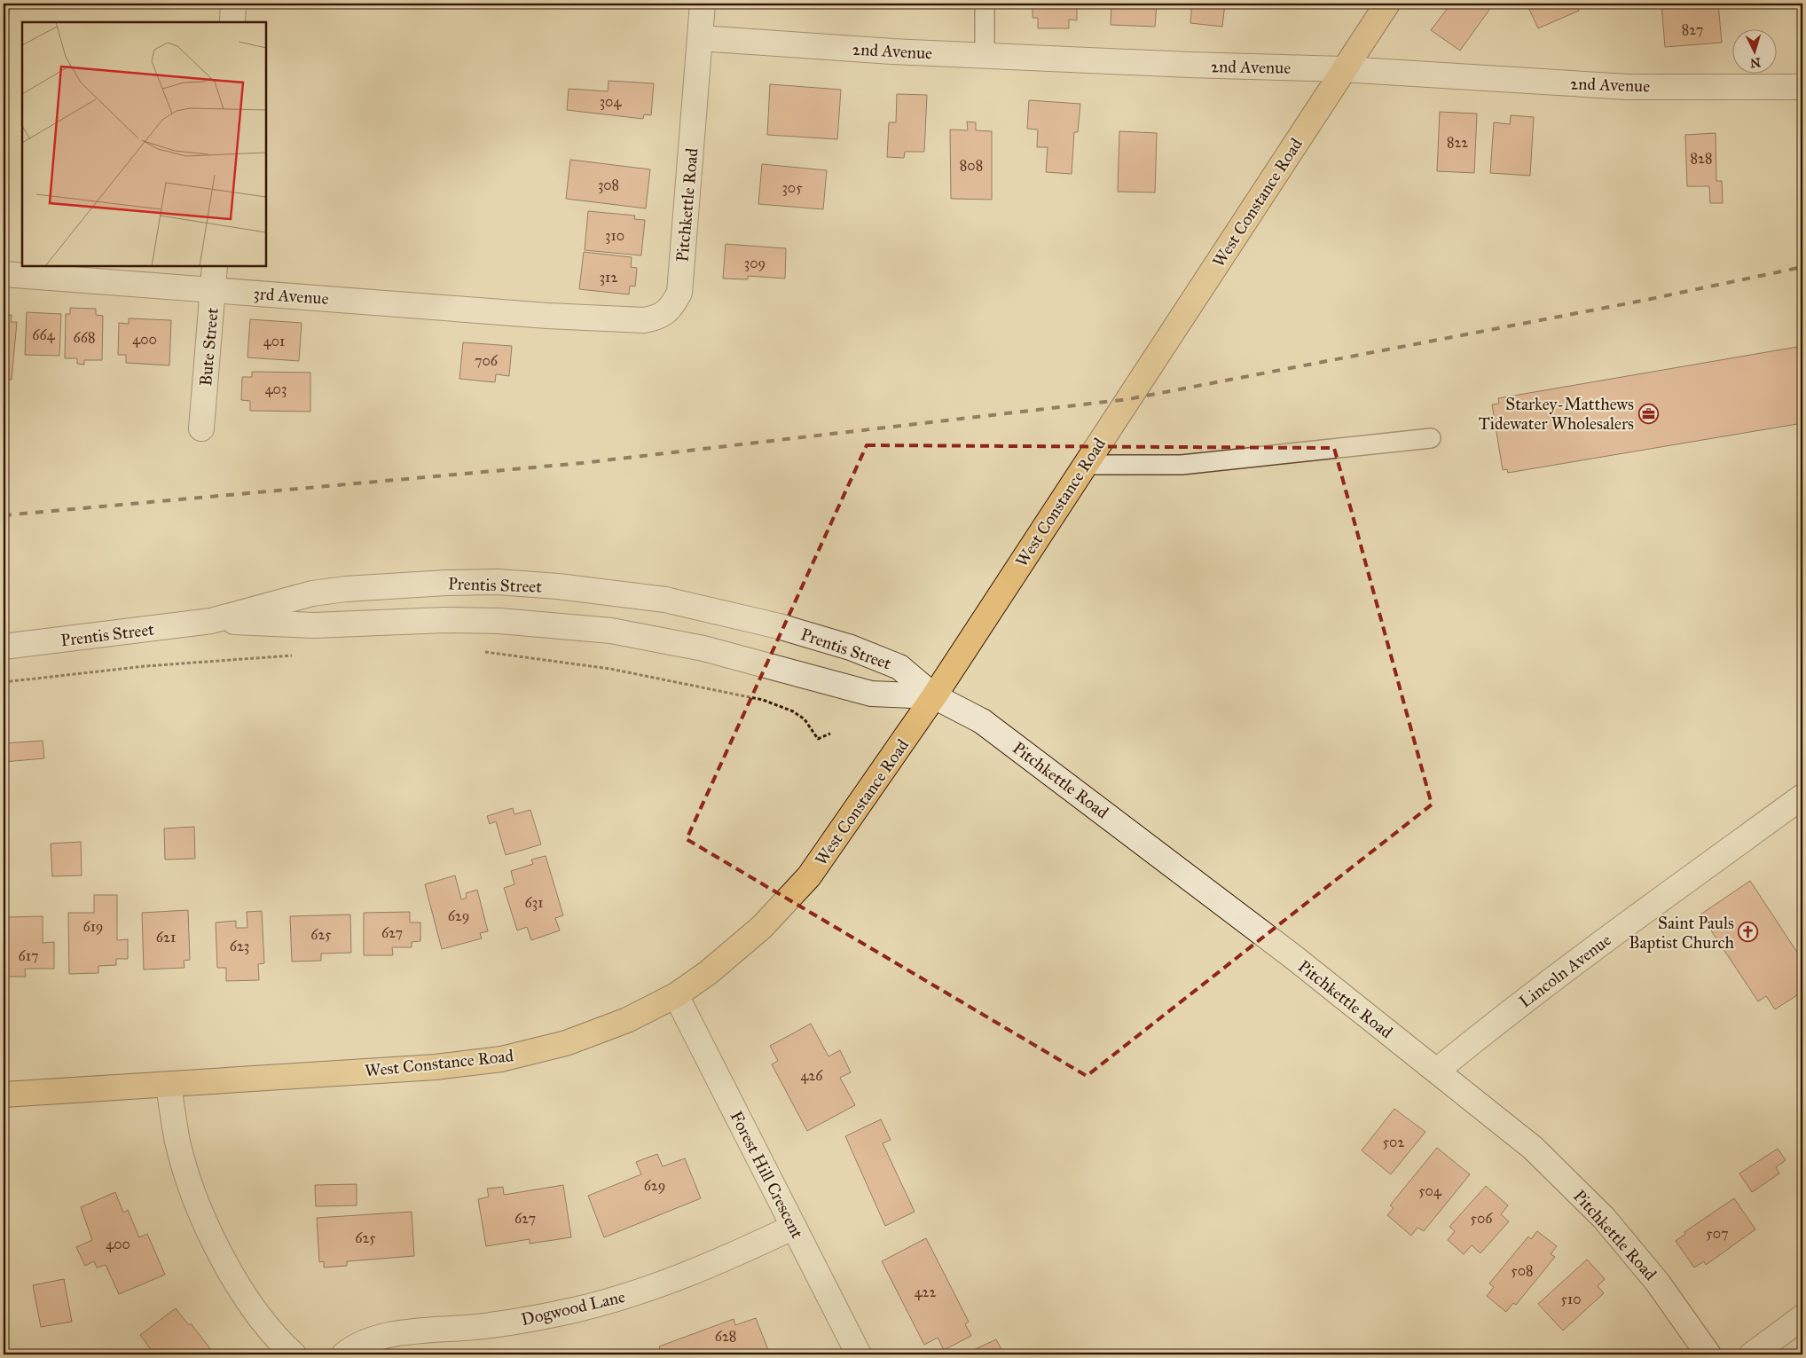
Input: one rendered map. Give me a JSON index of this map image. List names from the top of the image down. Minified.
{"streets":{"main road":["West Constance Road"],"street":["2nd Avenue","Pitchkettle Road","3rd Avenue","Bute Street","Prentis Street","Lincoln Avenue","Forest Hill Crescent","Dogwood Lane"]},"crossings":[["2nd Avenue","West Constance Road"],["2nd Avenue","Pitchkettle Road"],["West Constance Road","Pitchkettle Road"],["West Constance Road","Prentis Street"],["West Constance Road","Forest Hill Crescent"],["Pitchkettle Road","3rd Avenue"],["Pitchkettle Road","Prentis Street"],["Pitchkettle Road","Lincoln Avenue"],["3rd Avenue","Bute Street"],["Forest Hill Crescent","Dogwood Lane"]],"places":{"office":["Starkey-Matthews Tidewater Wholesalers"],"church":["Saint Pauls Baptist Church"]},"house_numbers":["827","304","822","828","808","308","305","310","309","312","664","668","400","401","706","403","631","629","619","627","625","621","623","617","426","502","629","504","627","506","507","625","400","508","422","510","628"],"north":"bottom"}
